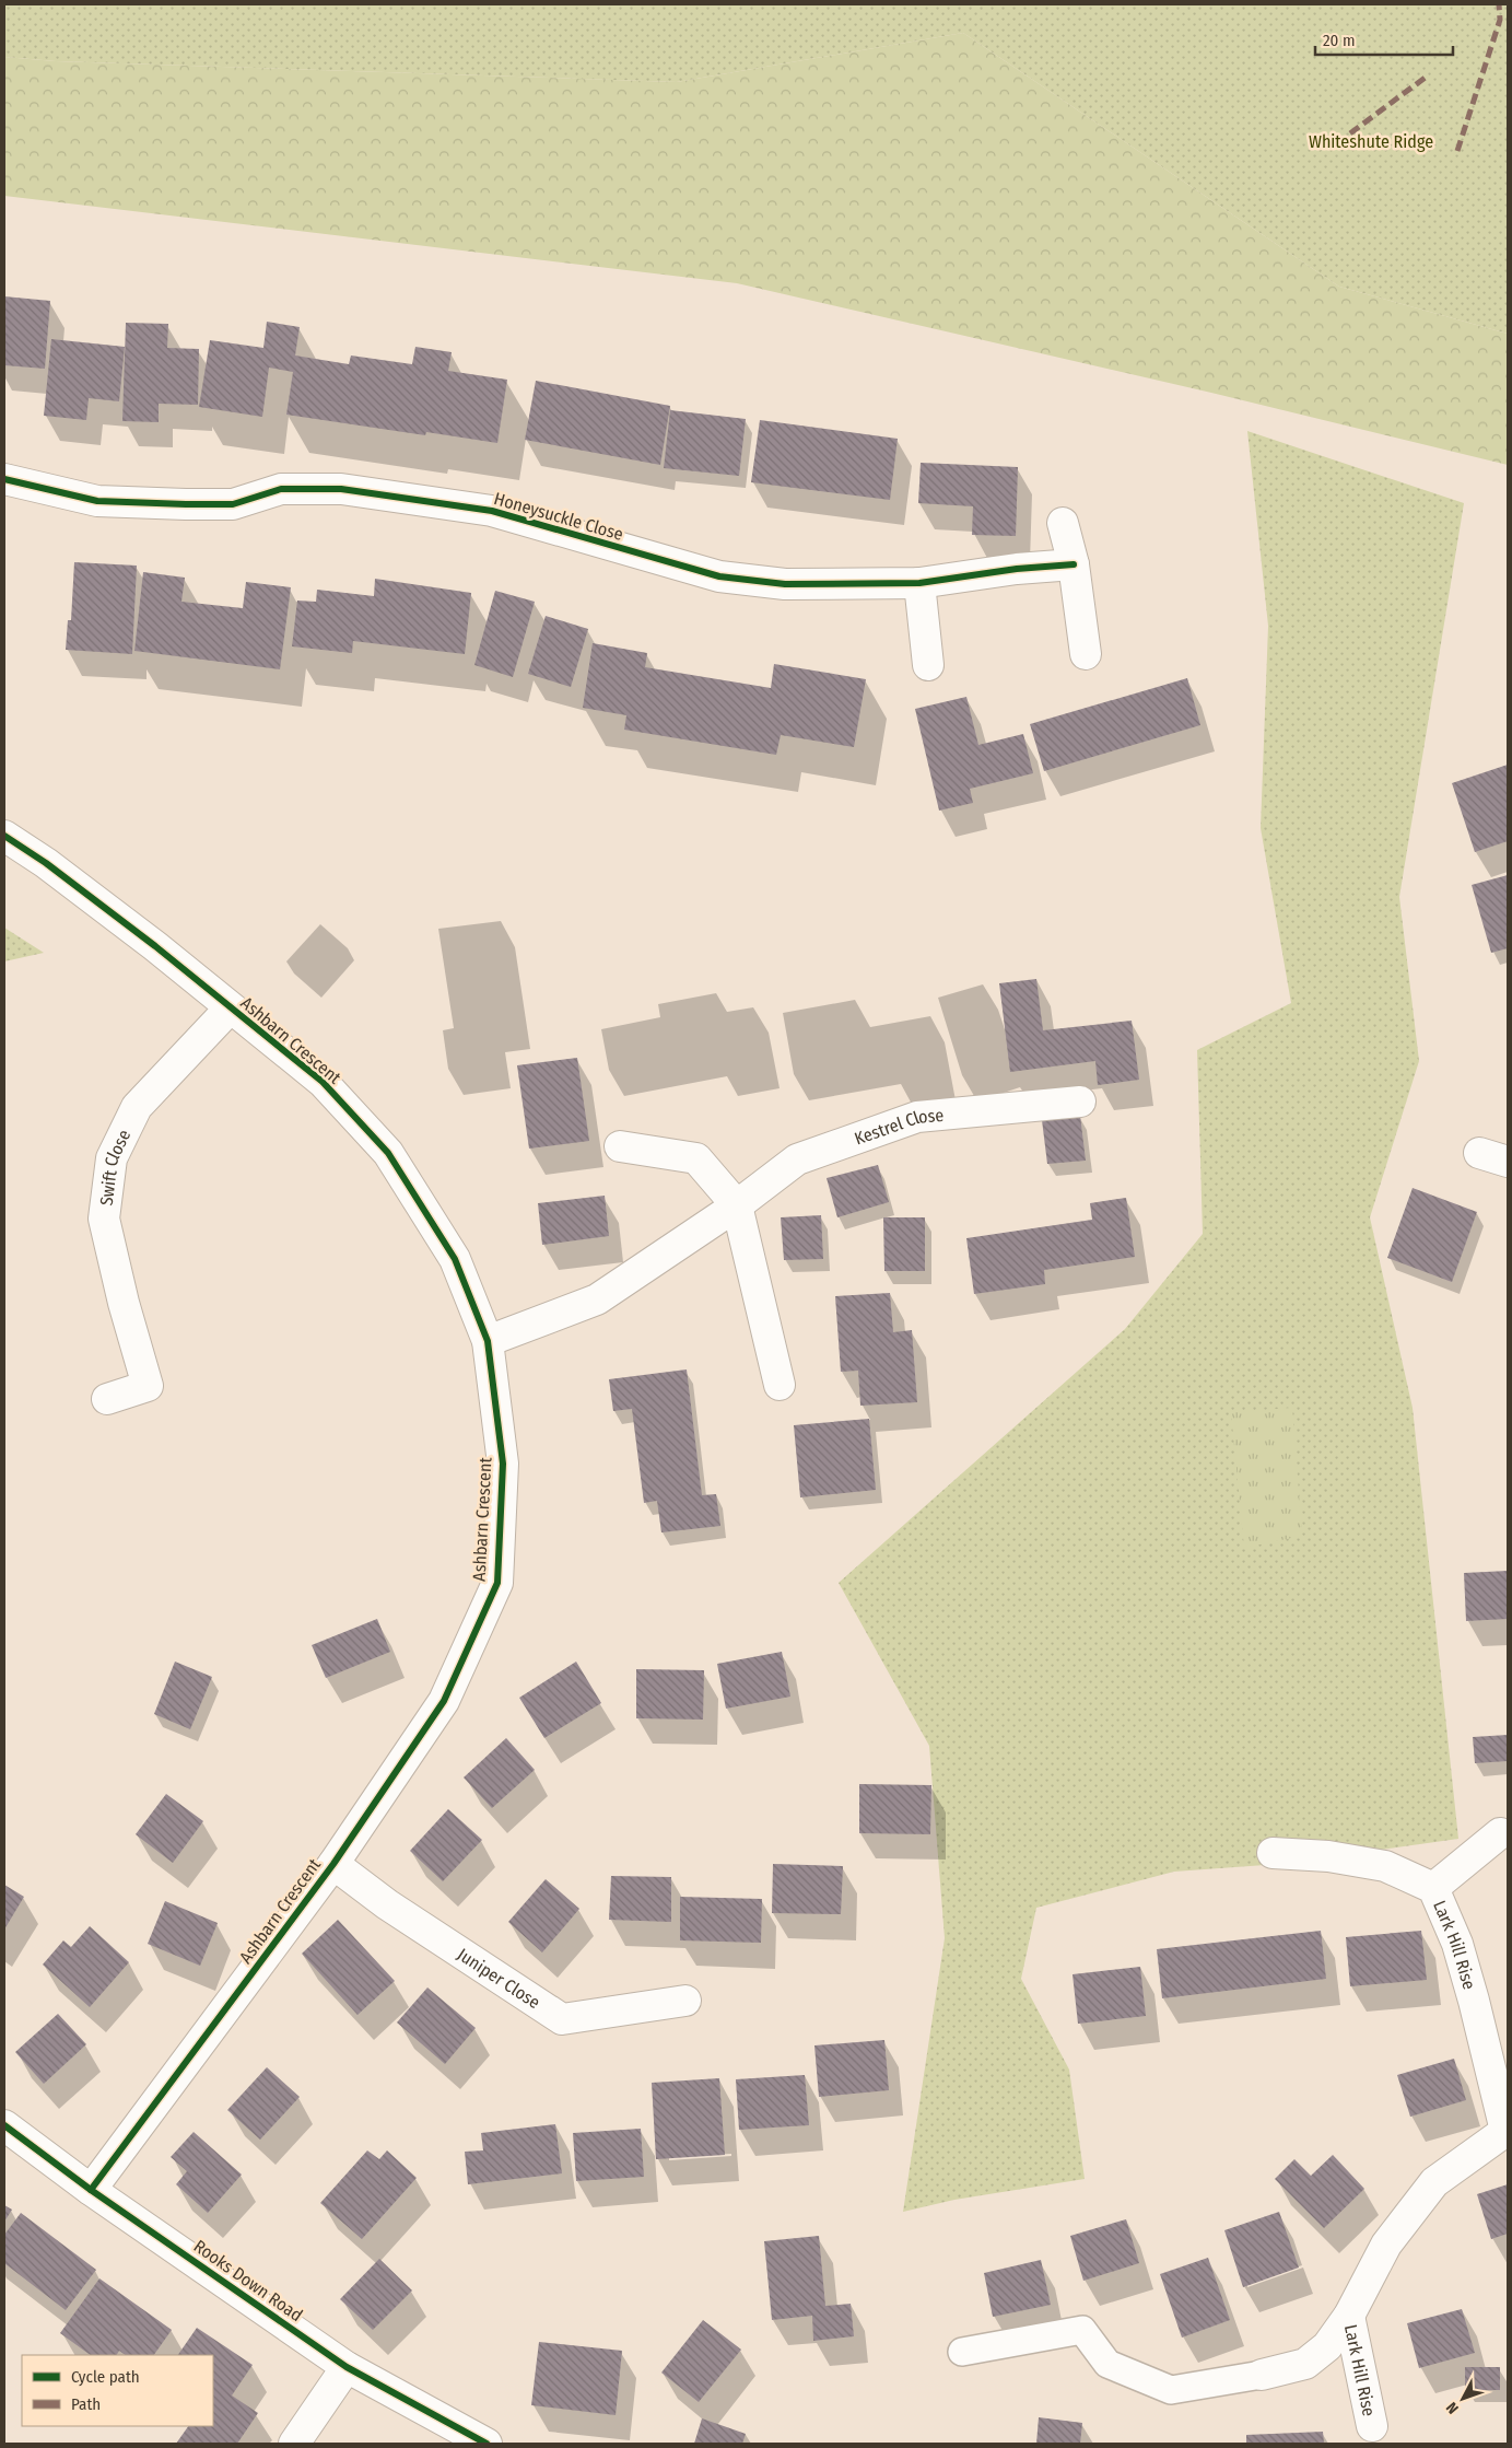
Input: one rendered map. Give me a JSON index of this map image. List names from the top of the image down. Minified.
{"streets":{"street":["Honeysuckle Close","Ashbarn Crescent","Kestrel Close","Swift Close","Lark Hill Rise","Juniper Close","Rooks Down Road"]},"crossings":[["Ashbarn Crescent","Kestrel Close"],["Ashbarn Crescent","Swift Close"],["Ashbarn Crescent","Juniper Close"],["Ashbarn Crescent","Rooks Down Road"]],"parks":["Whiteshute Ridge"],"legend":["Cycle path","Path"],"scale_bar":"20 m","north":"bottom left"}
